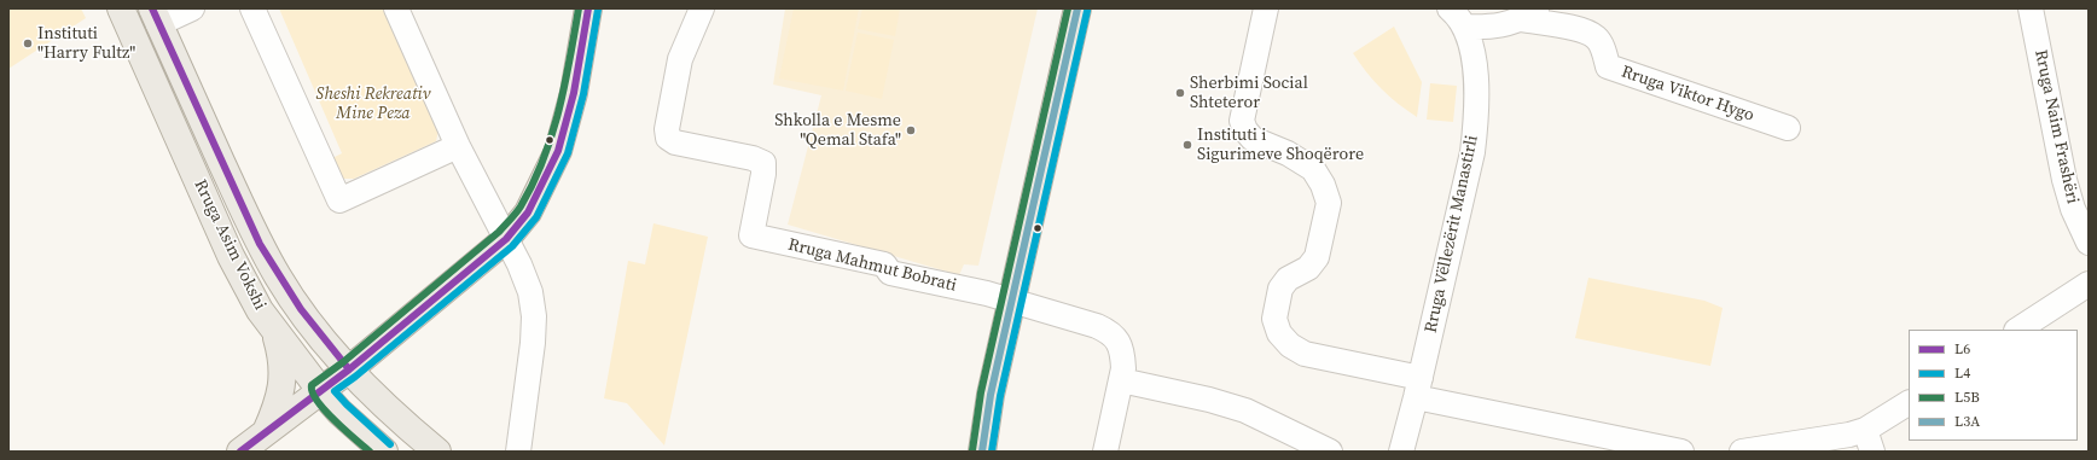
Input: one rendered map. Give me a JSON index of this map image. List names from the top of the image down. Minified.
{"streets":{"main road":["Rruga Asim Vokshi"],"street":["Rruga Viktor Hygo","Rruga Naim Frashëri","Rruga Vëllezërit Manastirli","Rruga Mahmut Bobrati"]},"crossings":[["Rruga Viktor Hygo","Rruga Vëllezërit Manastirli"]],"parks":["Sheshi Rekreativ Mine Peza"],"places":["Instituti \"Harry Fultz\"","Sherbimi Social Shteteror","Shkolla e Mesme \"Qemal Stafa\"","Instituti i Sigurimeve Shoqërore"],"lines":["transit line L6","transit line L5B","transit line L3A","transit line L4"],"legend":["L6","L4","L5B","L3A"]}
